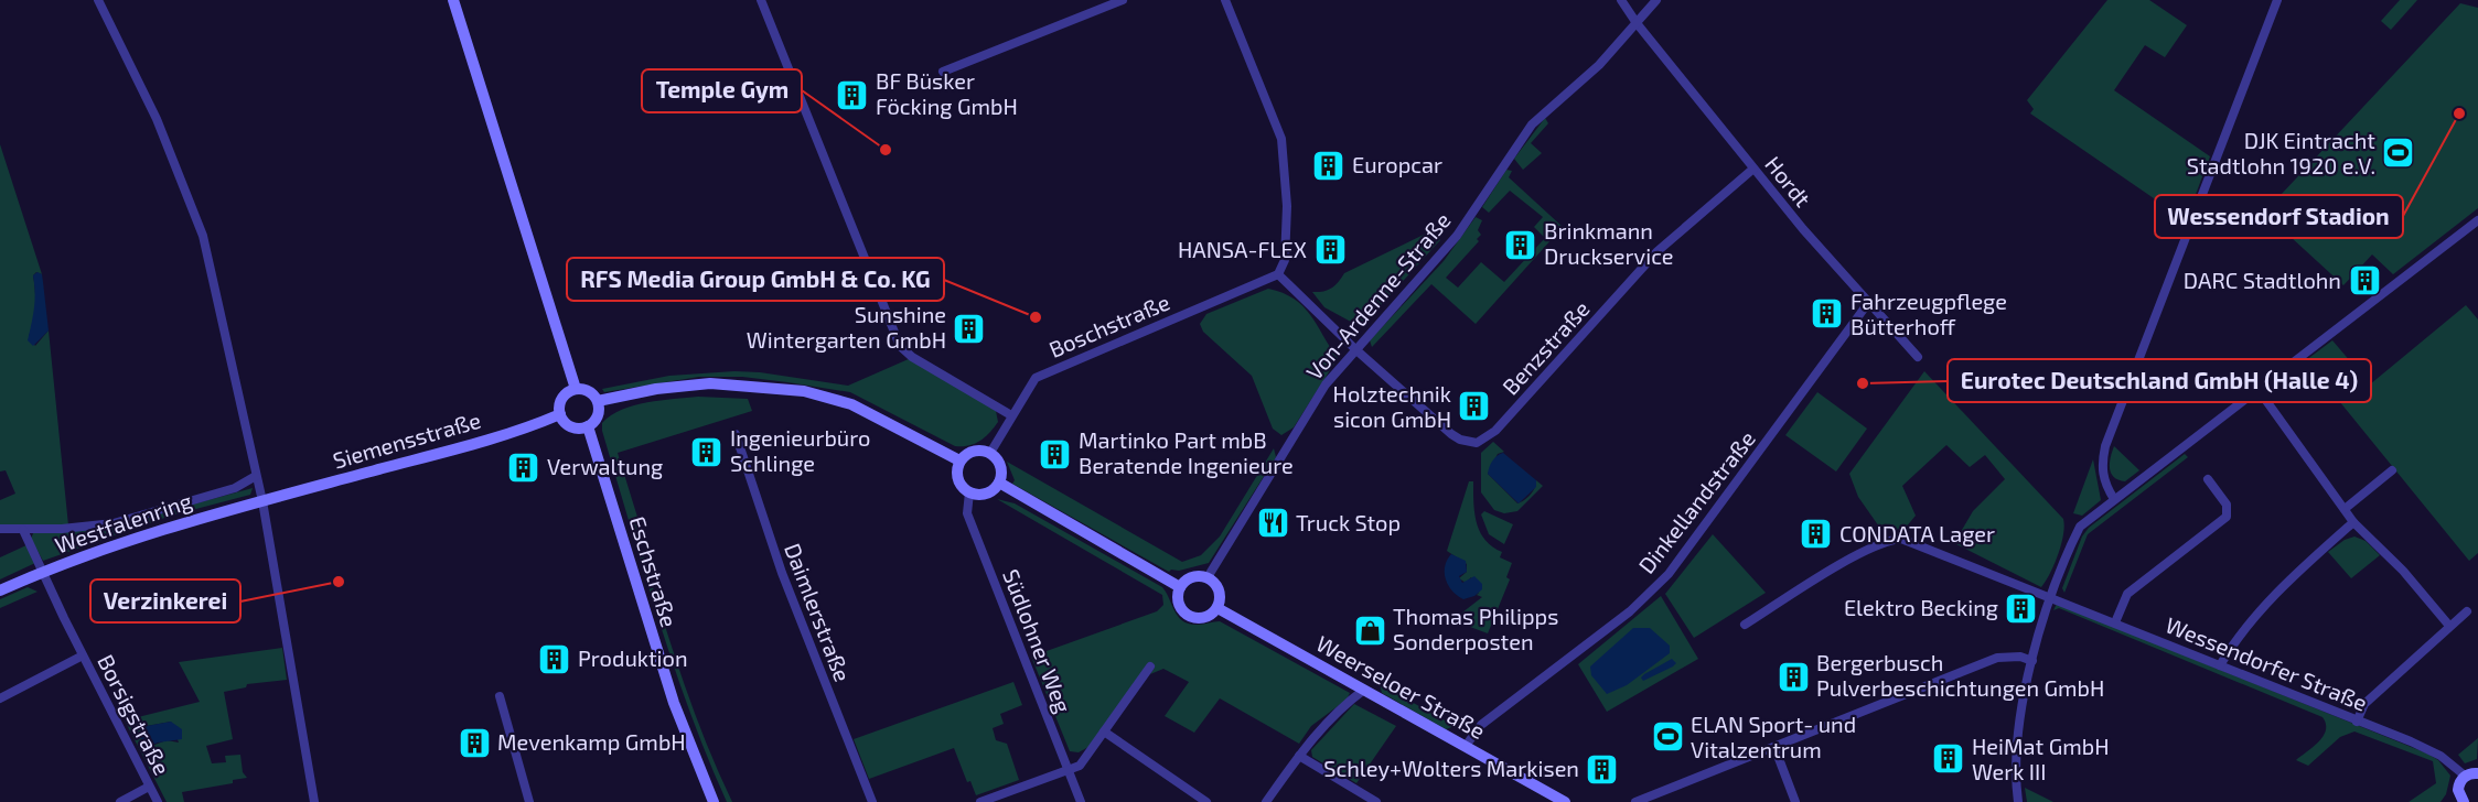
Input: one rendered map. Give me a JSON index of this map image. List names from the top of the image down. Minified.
{"streets":{"street":["Hordt","Von-Ardenne-Straße","Boschstraße","Benzstraße","Siemensstraße","Dinkellandstraße","Westfalenring","Eschstraße","Daimlerstraße","Südlohner Weg","Wessendorfer Straße","Weerseloer Straße","Borsigstraße"]},"crossings":[["Hordt","Von-Ardenne-Straße"],["Hordt","Benzstraße"],["Hordt","Dinkellandstraße"],["Von-Ardenne-Straße","Benzstraße"],["Von-Ardenne-Straße","Weerseloer Straße"],["Boschstraße","Südlohner Weg"],["Siemensstraße","Westfalenring"],["Siemensstraße","Eschstraße"],["Dinkellandstraße","Weerseloer Straße"],["Westfalenring","Borsigstraße"]],"places":{"building":["BF Büsker Föcking GmbH","Europcar","Brinkmann Druckservice","HANSA-FLEX","DARC Stadtlohn","Fahrzeugpflege Bütterhoff","Sunshine Wintergarten GmbH","Holztechnik sicon GmbH","Ingenieurbüro Schlinge","Martinko Part mbB Beratende Ingenieure","Verwaltung","CONDATA Lager","Elektro Becking","Produktion","Bergerbusch Pulverbeschichtungen GmbH","Mevenkamp GmbH","HeiMat GmbH Werk III","Schley+Wolters Markisen"],"other":["Wessendorf Stadion","Temple Gym","RFS Media Group GmbH & Co. KG","Eurotec Deutschland GmbH (Halle 4)","Verzinkerei"],"sports":["DJK Eintracht Stadtlohn 1920 e.V.","ELAN Sport- und Vitalzentrum"],"restaurant":["Truck Stop"],"shop":["Thomas Philipps Sonderposten"]}}
